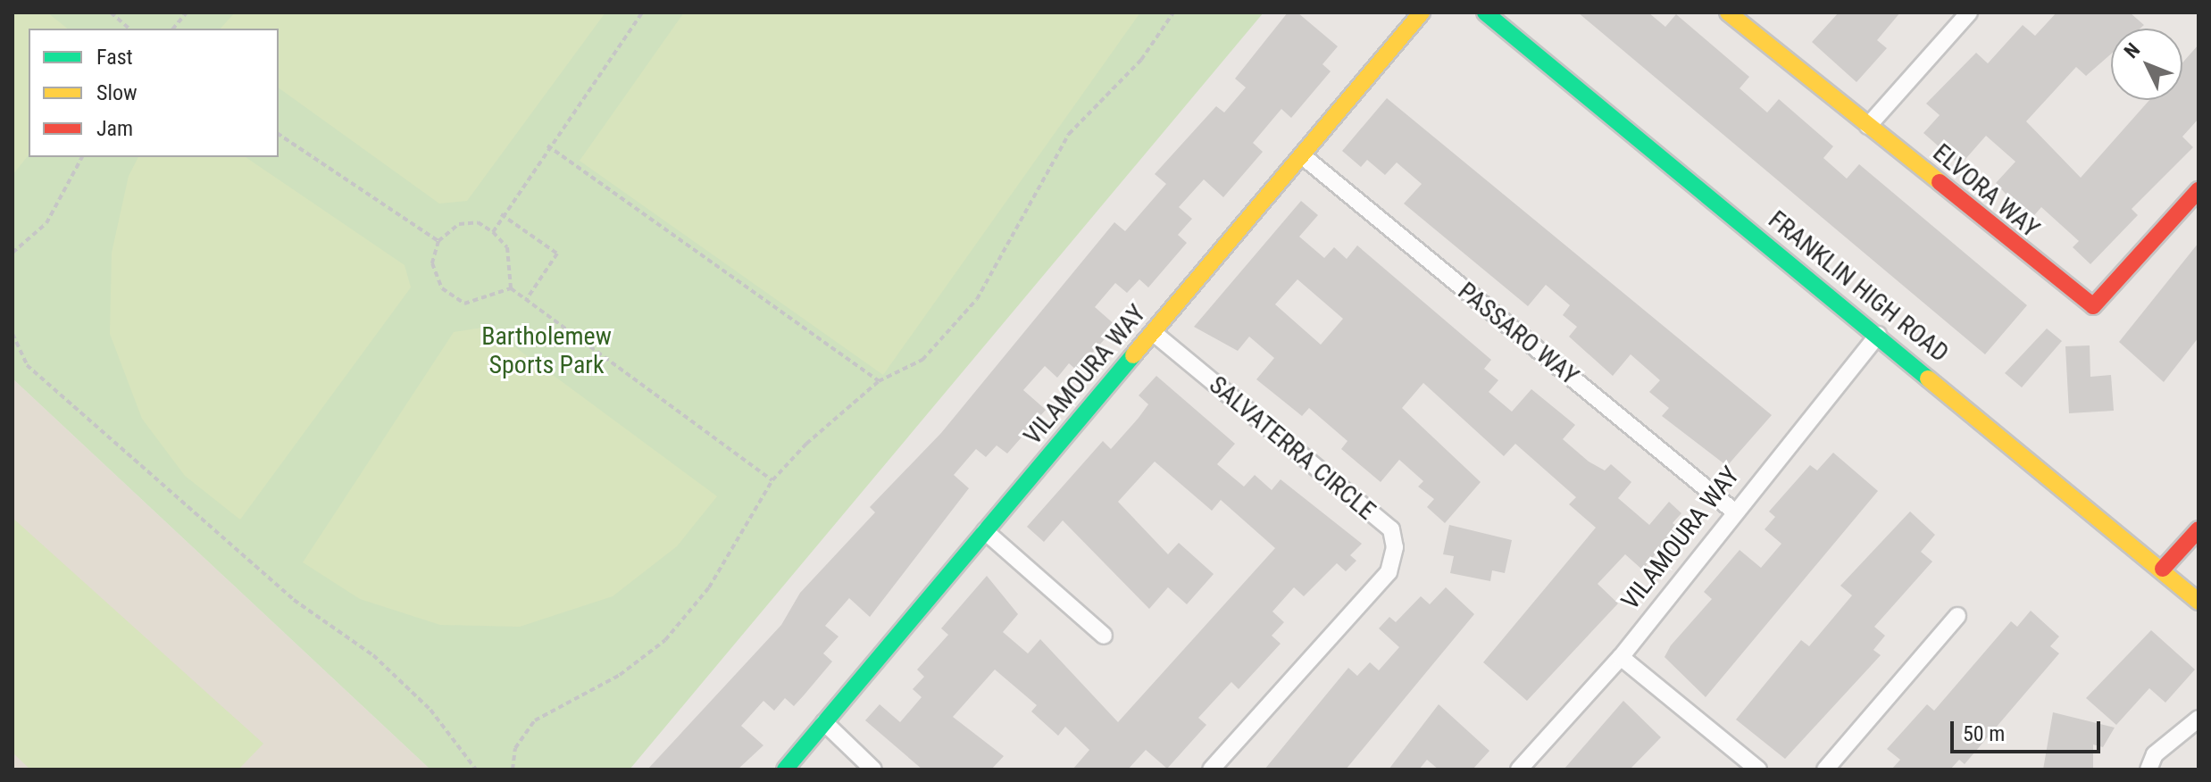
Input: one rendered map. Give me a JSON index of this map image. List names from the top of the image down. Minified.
{"streets":{"street":["ELVORA WAY","FRANKLIN HIGH ROAD","PASSARO WAY","VILAMOURA WAY","SALVATERRA CIRCLE"]},"crossings":[["FRANKLIN HIGH ROAD","VILAMOURA WAY"],["PASSARO WAY","VILAMOURA WAY"],["VILAMOURA WAY","SALVATERRA CIRCLE"]],"parks":["Bartholemew Sports Park"],"legend":["Fast","Slow","Jam"],"scale_bar":"50 m","north":"top left"}
